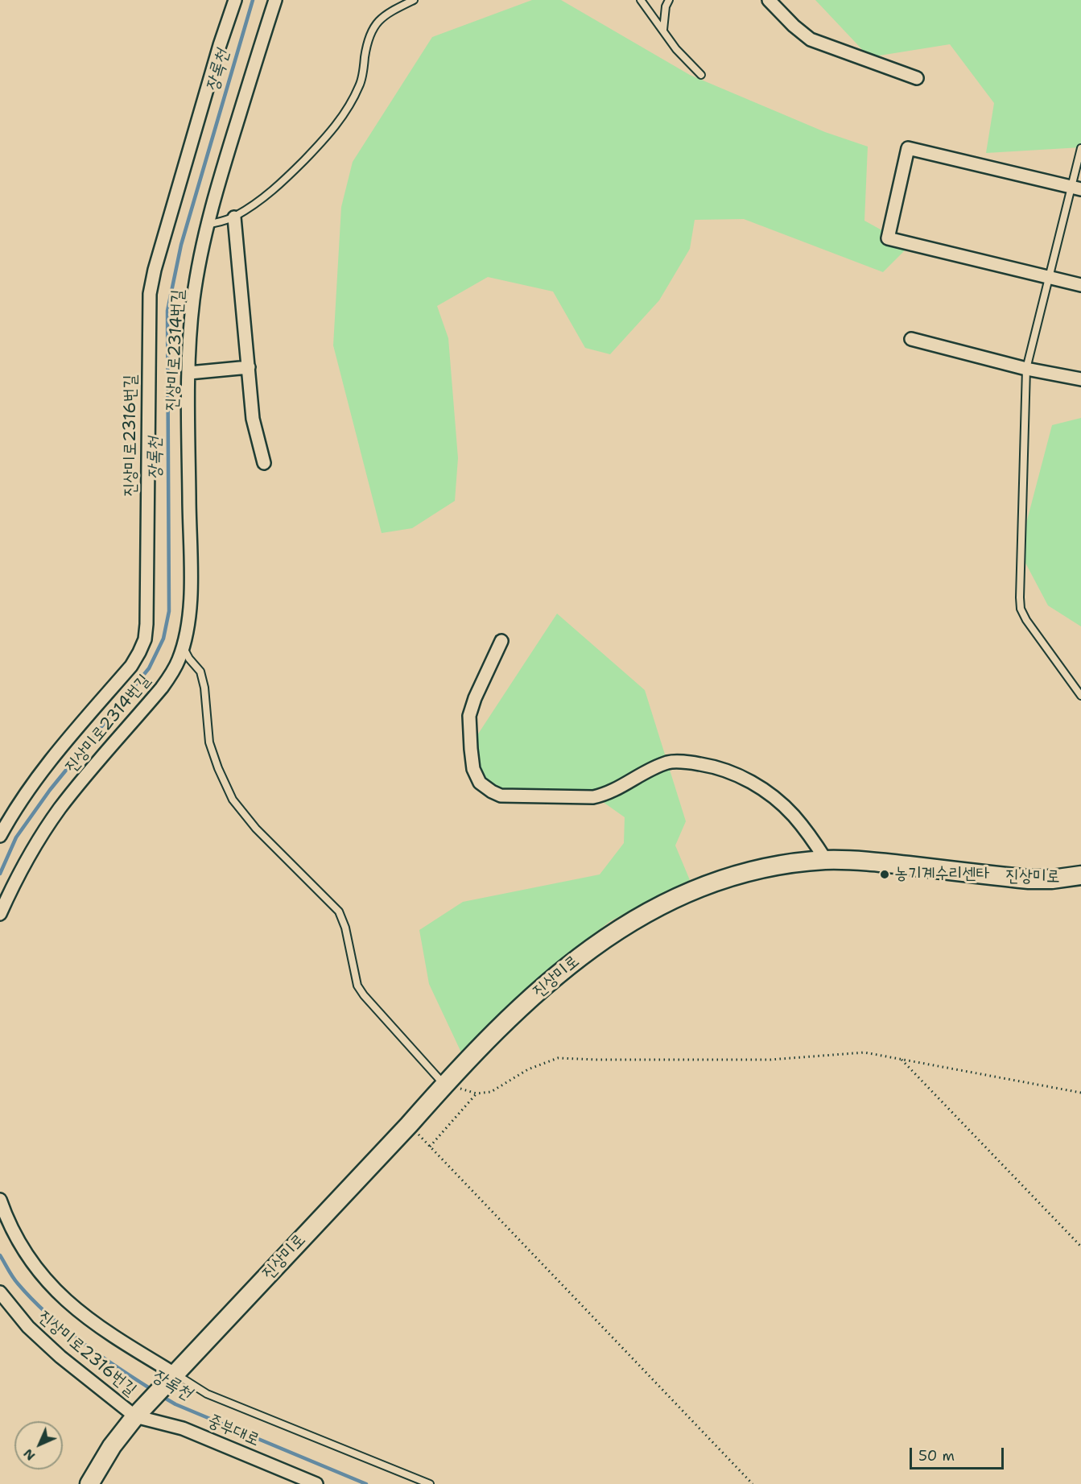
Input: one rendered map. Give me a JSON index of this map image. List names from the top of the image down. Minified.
{"streets":{"main road":["진상미로"],"street":["진상미로2314번길","진상미로2316번길","중부대로"]},"crossings":[["진상미로2316번길","진상미로"],["진상미로2316번길","중부대로"],["진상미로","중부대로"]],"water":["장록천"],"places":["농기계수리센타"],"scale_bar":"50 m","north":"bottom left"}
